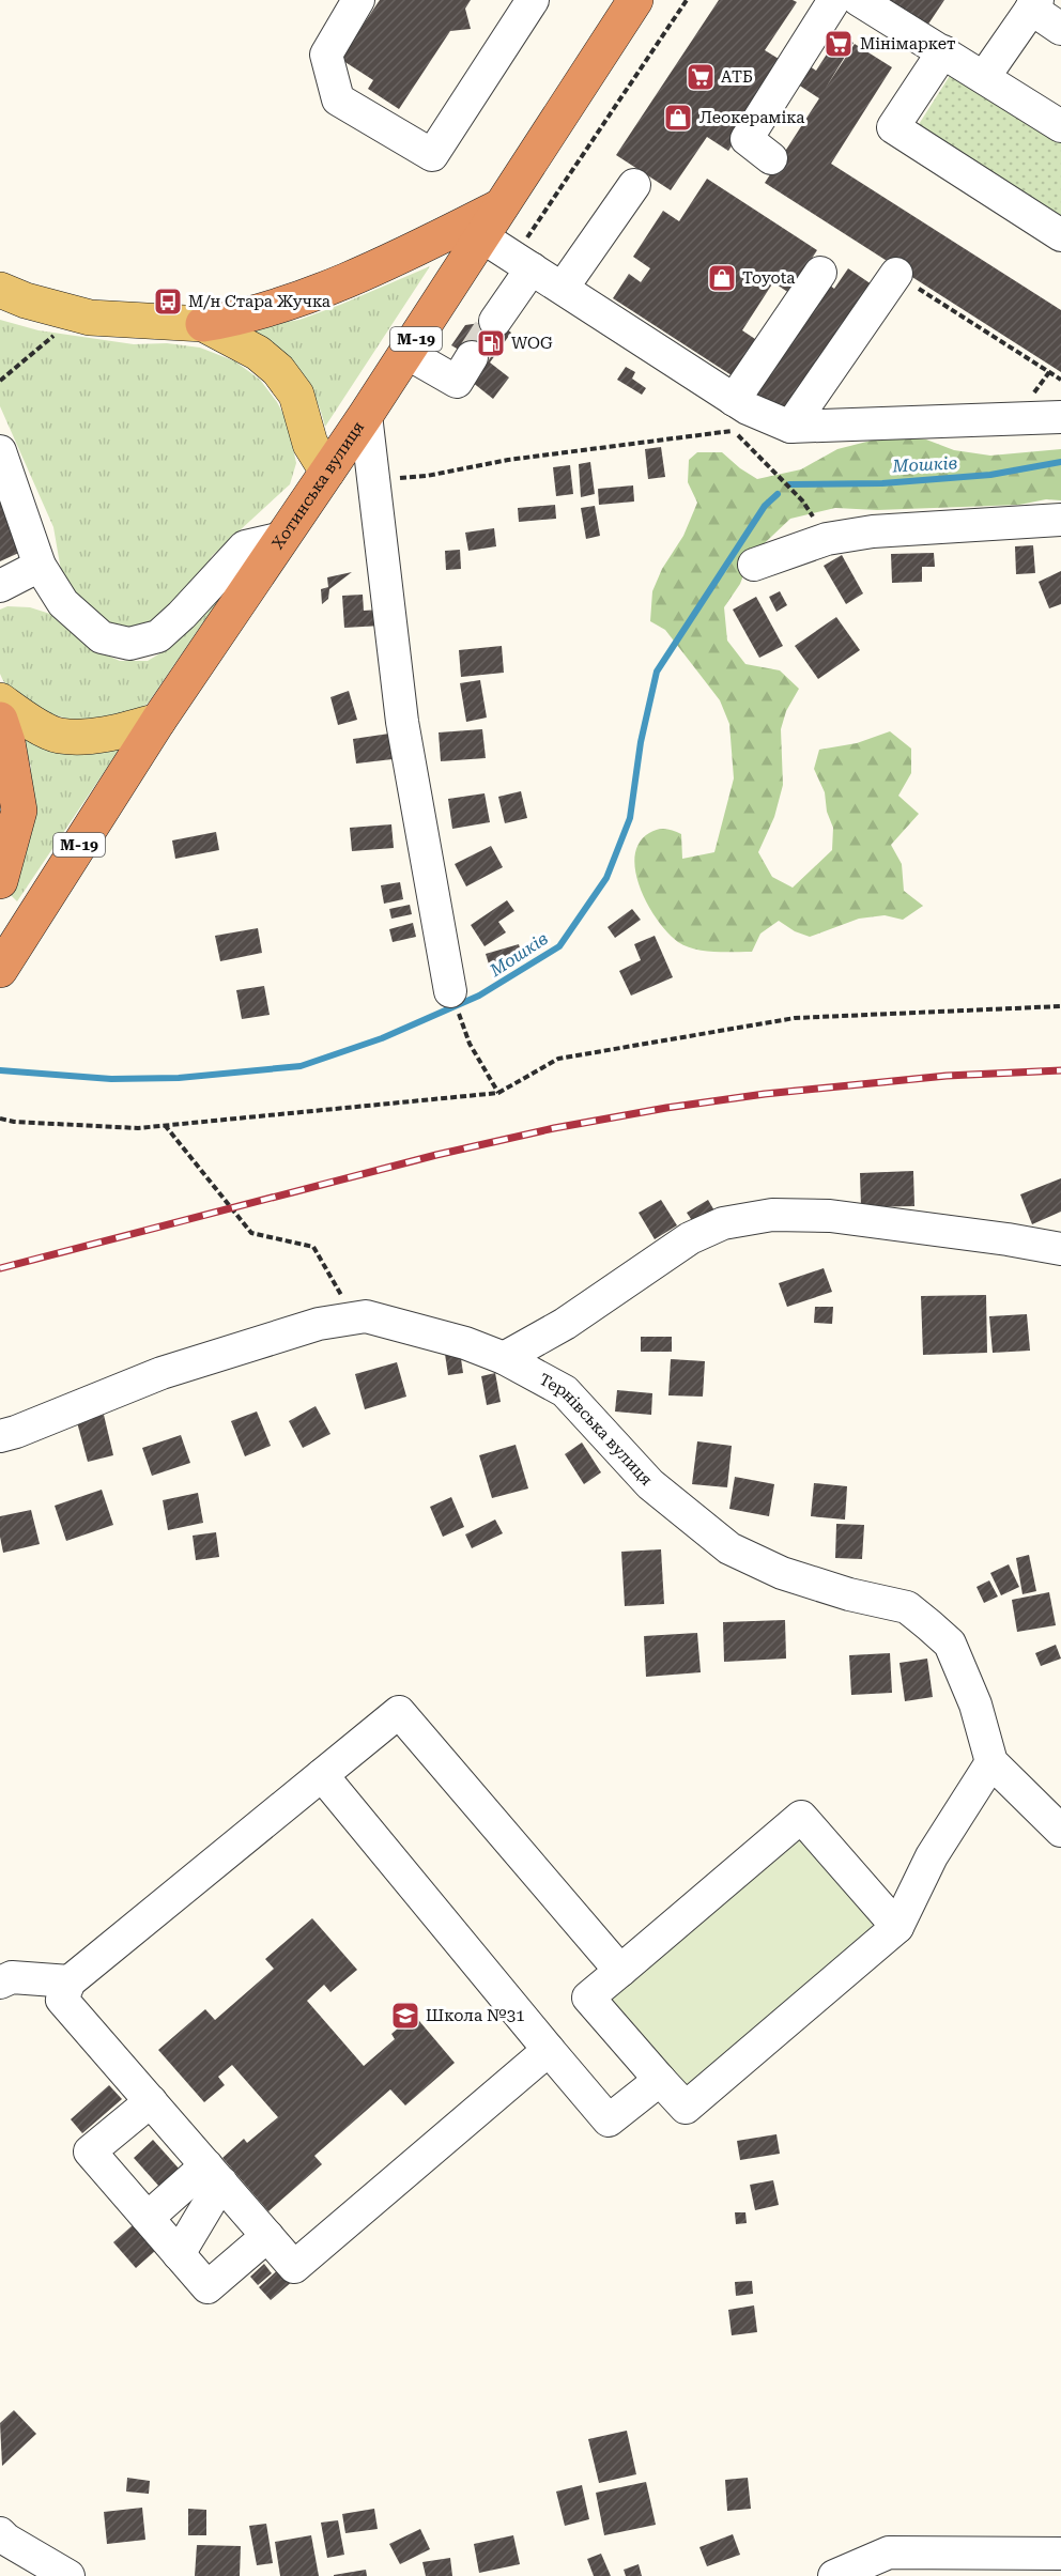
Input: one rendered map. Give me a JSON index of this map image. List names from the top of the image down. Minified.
{"streets":{"highway":["М-19","Хотинська вулиця"],"street":["Тернівська вулиця"]},"water":["Мошків"],"places":{"supermarket":["Мінімаркет","АТБ"],"shop":["Леокераміка","Toyota"],"bus stop":["М/н Стара Жучка"],"fuel station":["WOG"],"school or university":["Школа №31"]}}
